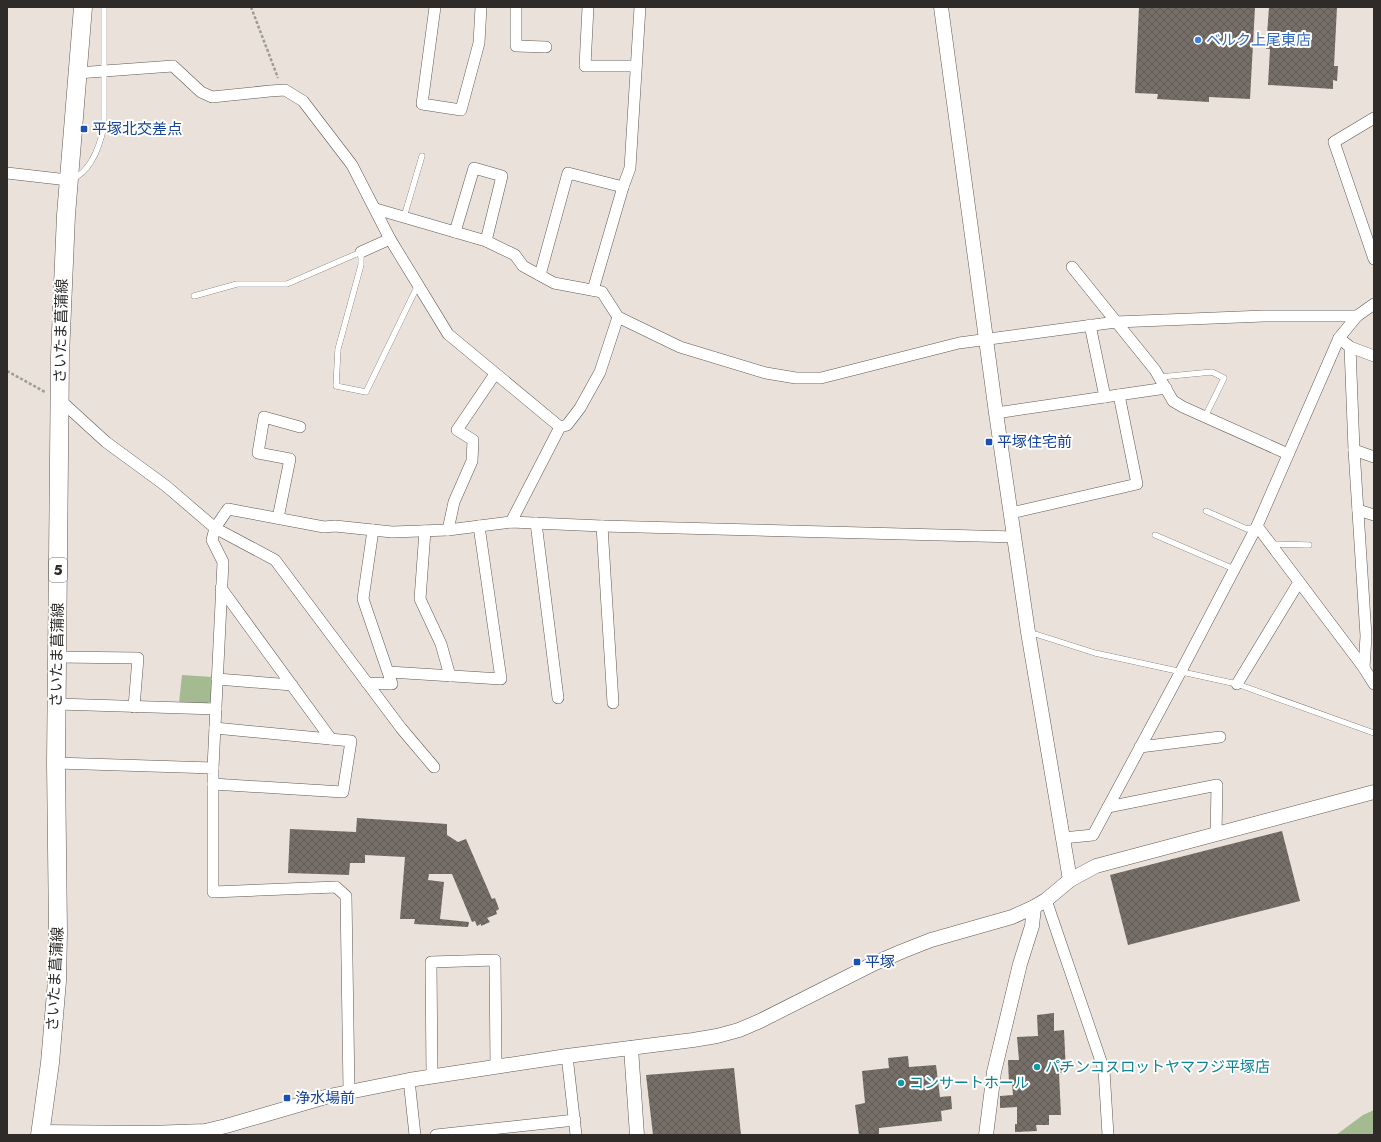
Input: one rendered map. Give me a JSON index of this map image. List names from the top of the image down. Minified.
{"streets":{"main road":["さいたま菖蒲線","5"]},"places":{"other":["ベルク上尾東店","パチンコスロットヤマフジ平塚店","コンサートホール"],"transit":["平塚北交差点","平塚住宅前","平塚","浄水場前"]}}
